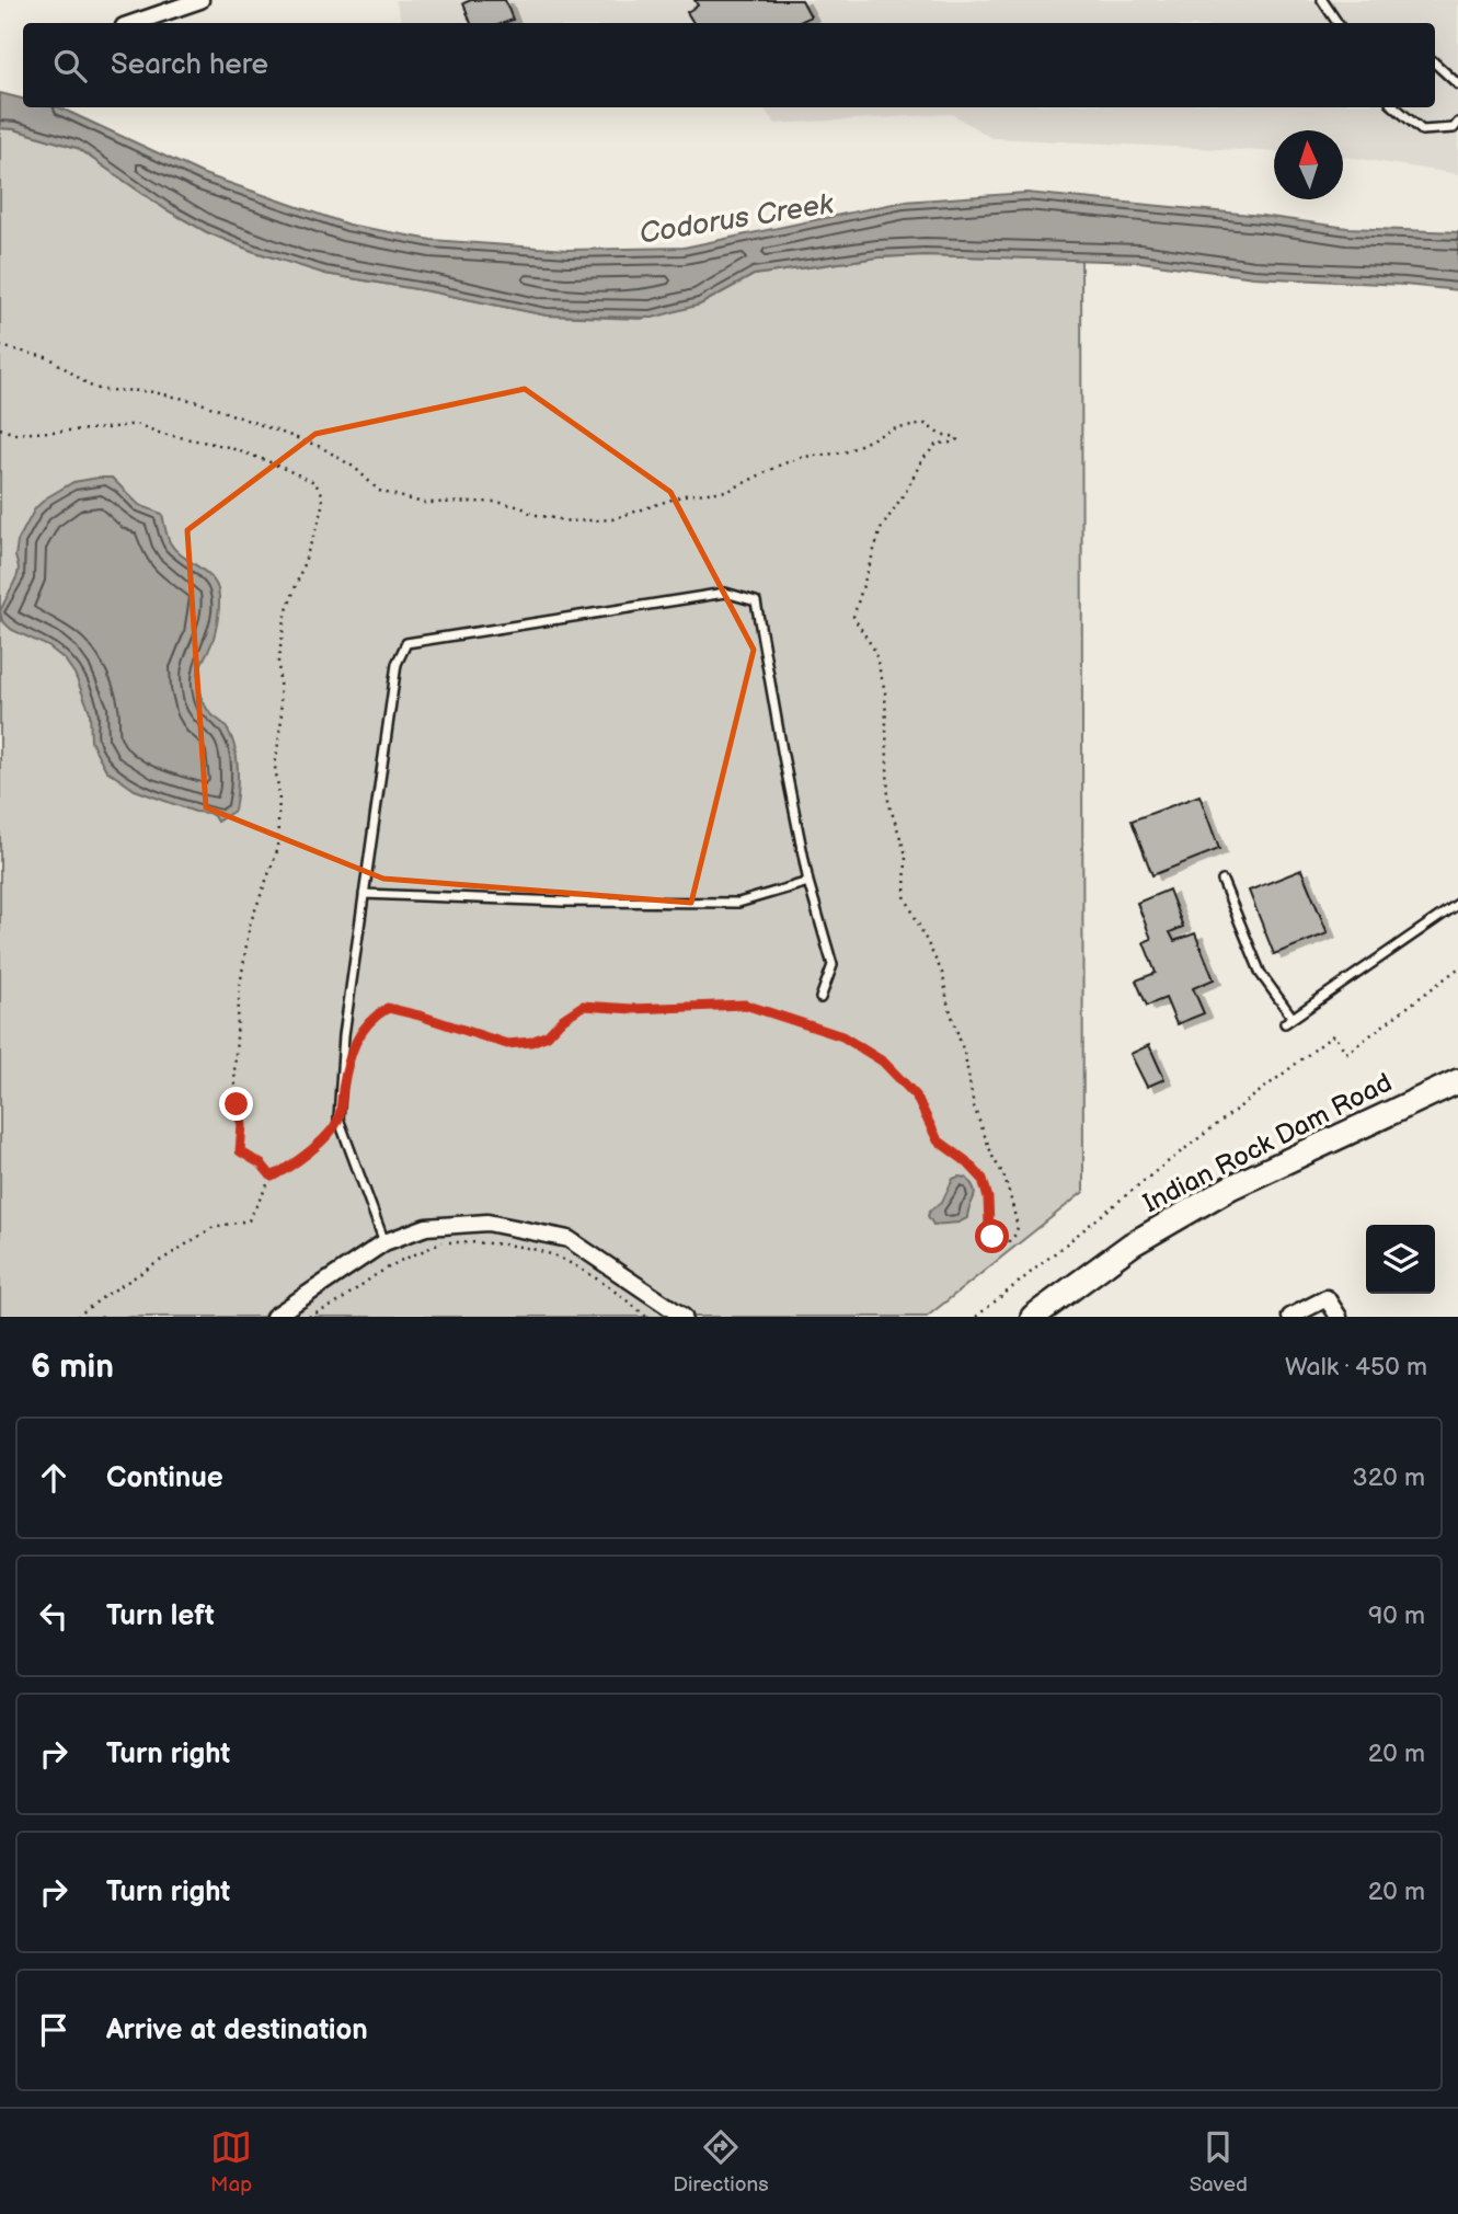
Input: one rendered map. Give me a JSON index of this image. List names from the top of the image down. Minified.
{"streets":{"street":["Indian Rock Dam Road"]},"water":["Codorus Creek"],"north":"top","page":{"search":"Search here","heading":["6 min","Walk · 450 m"],"list":[["Continue","320 m"],["Turn left","90 m"],["Turn right","20 m"],["Turn right","20 m"],"Arrive at destination"],"nav":["Map","Directions","Saved"]}}
